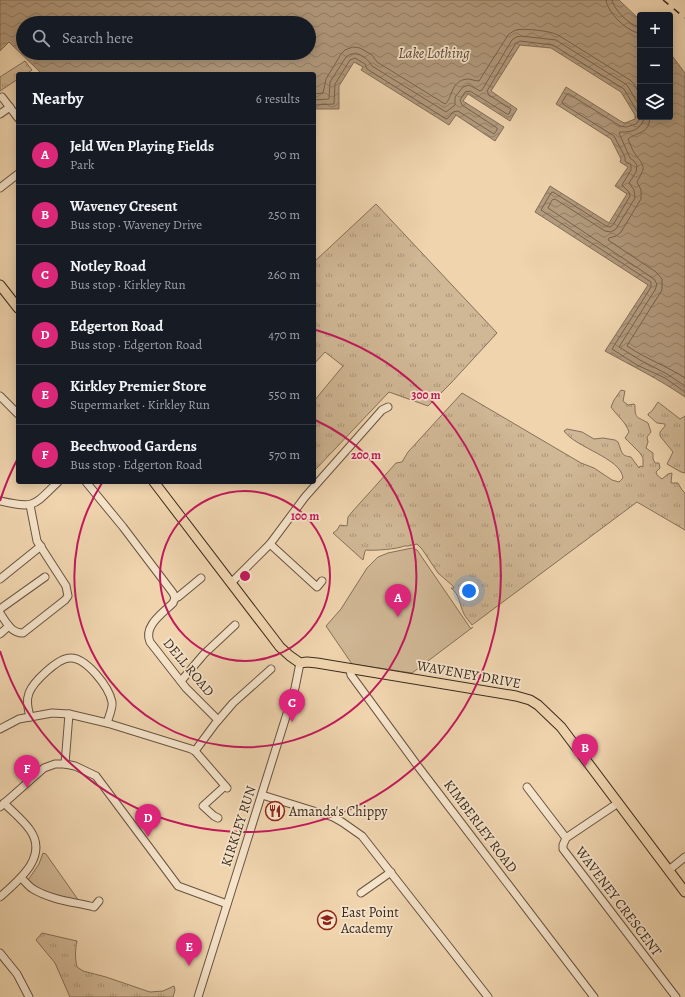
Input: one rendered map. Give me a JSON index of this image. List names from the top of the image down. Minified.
{"streets":{"main road":["WAVENEY DRIVE"],"street":["DELL ROAD","KIRKLEY RUN","KIMBERLEY ROAD","WAVENEY CRESCENT"]},"crossings":[["WAVENEY DRIVE","KIRKLEY RUN"],["WAVENEY DRIVE","KIMBERLEY ROAD"],["WAVENEY DRIVE","WAVENEY CRESCENT"]],"water":["Lake Lothing"],"places":{"restaurant":["Amanda's Chippy"],"school or university":["East Point Academy"]},"page":{"map_buttons":["+","−"],"search":"Search here","heading":["Nearby","6 results"],"list":[{"mark":"A","name":"Jeld Wen Playing Fields","note":"Park","value":"90 m"},{"mark":"B","name":"Waveney Cresent","note":"Bus stop · Waveney Drive","value":"250 m"},{"mark":"C","name":"Notley Road","note":"Bus stop · Kirkley Run","value":"260 m"},{"mark":"D","name":"Edgerton Road","note":"Bus stop · Edgerton Road","value":"470 m"},{"mark":"E","name":"Kirkley Premier Store","note":"Supermarket · Kirkley Run","value":"550 m"},{"mark":"F","name":"Beechwood Gardens","note":"Bus stop · Edgerton Road","value":"570 m"}],"pins":["A","C","B","F","D","E"]},"rings":["300 m","200 m","100 m"]}
